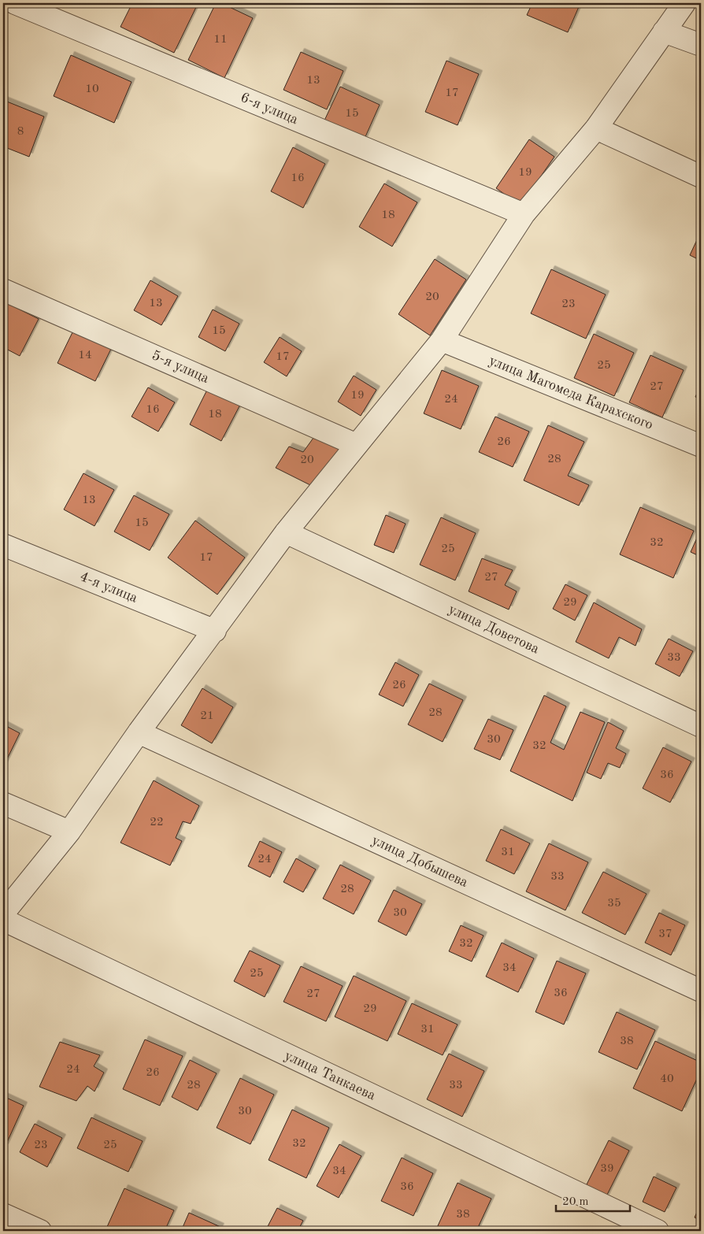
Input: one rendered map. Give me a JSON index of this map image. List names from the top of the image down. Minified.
{"streets":{"street":["6-я улица","5-я улица","улица Магомеда Карахского","4-я улица","улица Доветова","улица Добышева","улица Танкаева"]},"house_numbers":["11","13","10","17","15","8","19","16","18","20","13","23","15","14","17","25","27","19","24","16","18","26","28","20","13","15","32","25","17","27","29","33","26","28","21","30","32","36","22","31","24","33","28","35","30","37","32","34","25","36","27","29","31","38","24","26","40","28","33","30","32","23","25","39","34","36","38"],"scale_bar":"20 m"}
